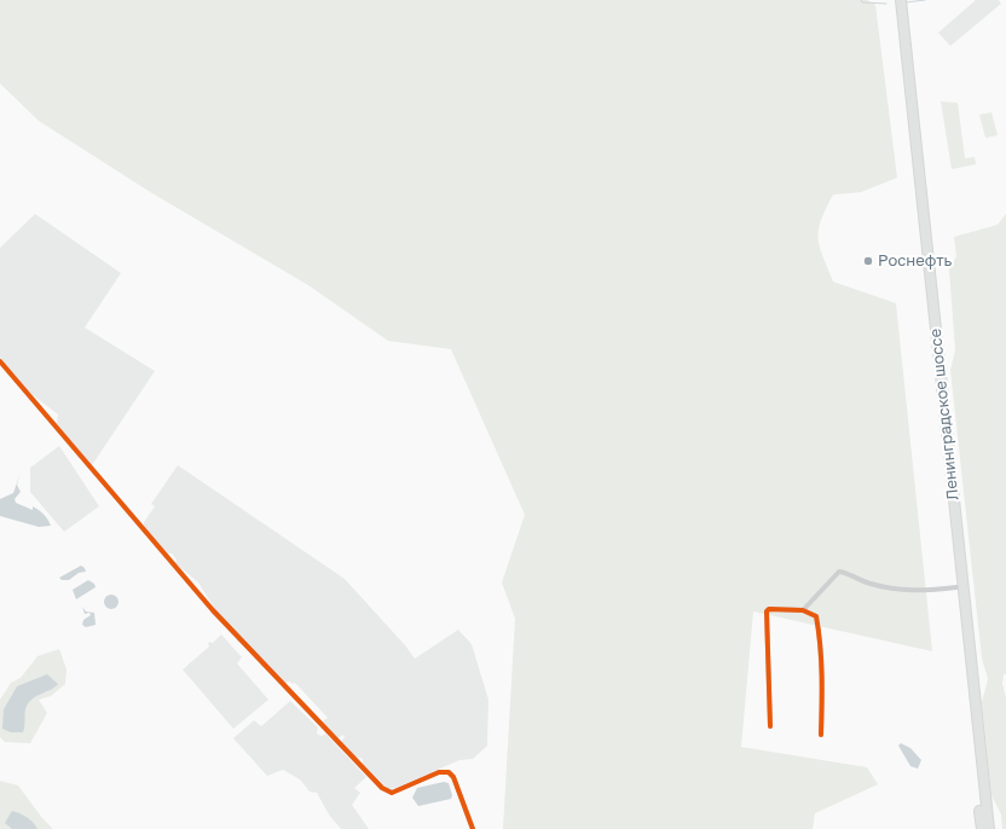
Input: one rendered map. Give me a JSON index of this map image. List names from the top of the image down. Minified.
{"streets":{"highway":["Ленинградское шоссе"]},"places":["Роснефть"]}
